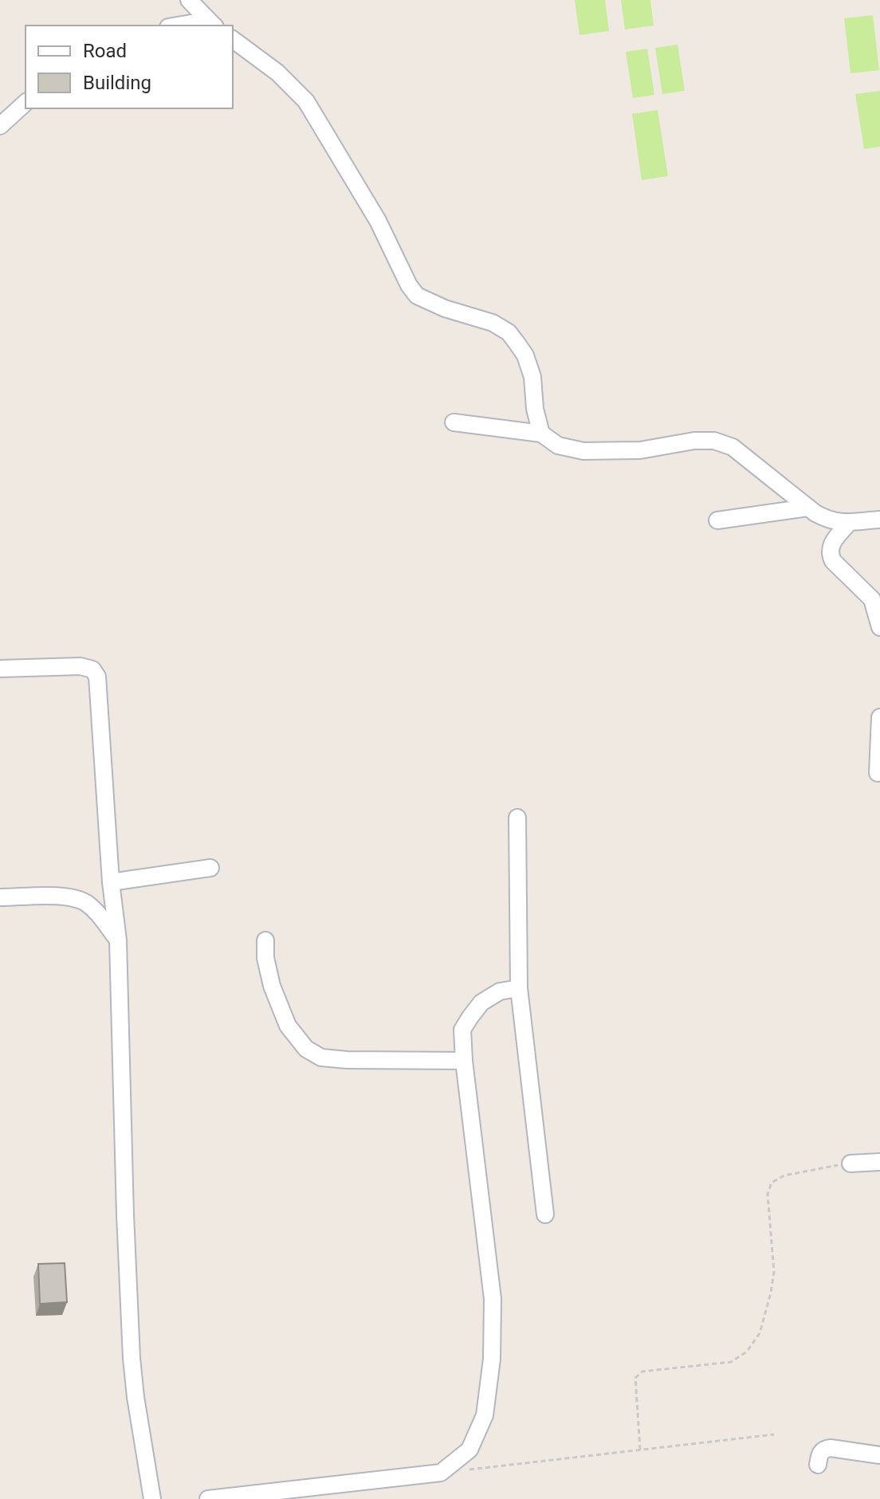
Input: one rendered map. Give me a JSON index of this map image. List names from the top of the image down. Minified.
{"legend":["Road","Building"]}
